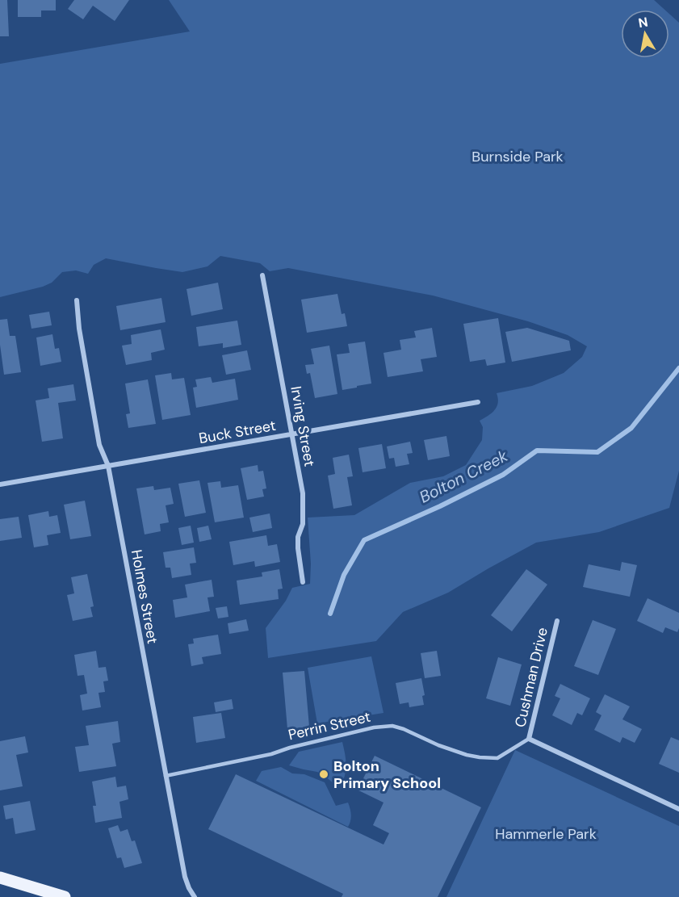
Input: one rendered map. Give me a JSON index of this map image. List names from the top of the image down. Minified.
{"streets":{"street":["Irving Street","Buck Street","Holmes Street","Cushman Drive"],"lane":["Perrin Street"]},"crossings":[["Irving Street","Buck Street"],["Buck Street","Holmes Street"],["Holmes Street","Perrin Street"],["Cushman Drive","Perrin Street"]],"water":["Bolton Creek"],"parks":["Burnside Park","Hammerle Park"],"places":["Bolton Primary School"],"north":"top"}
